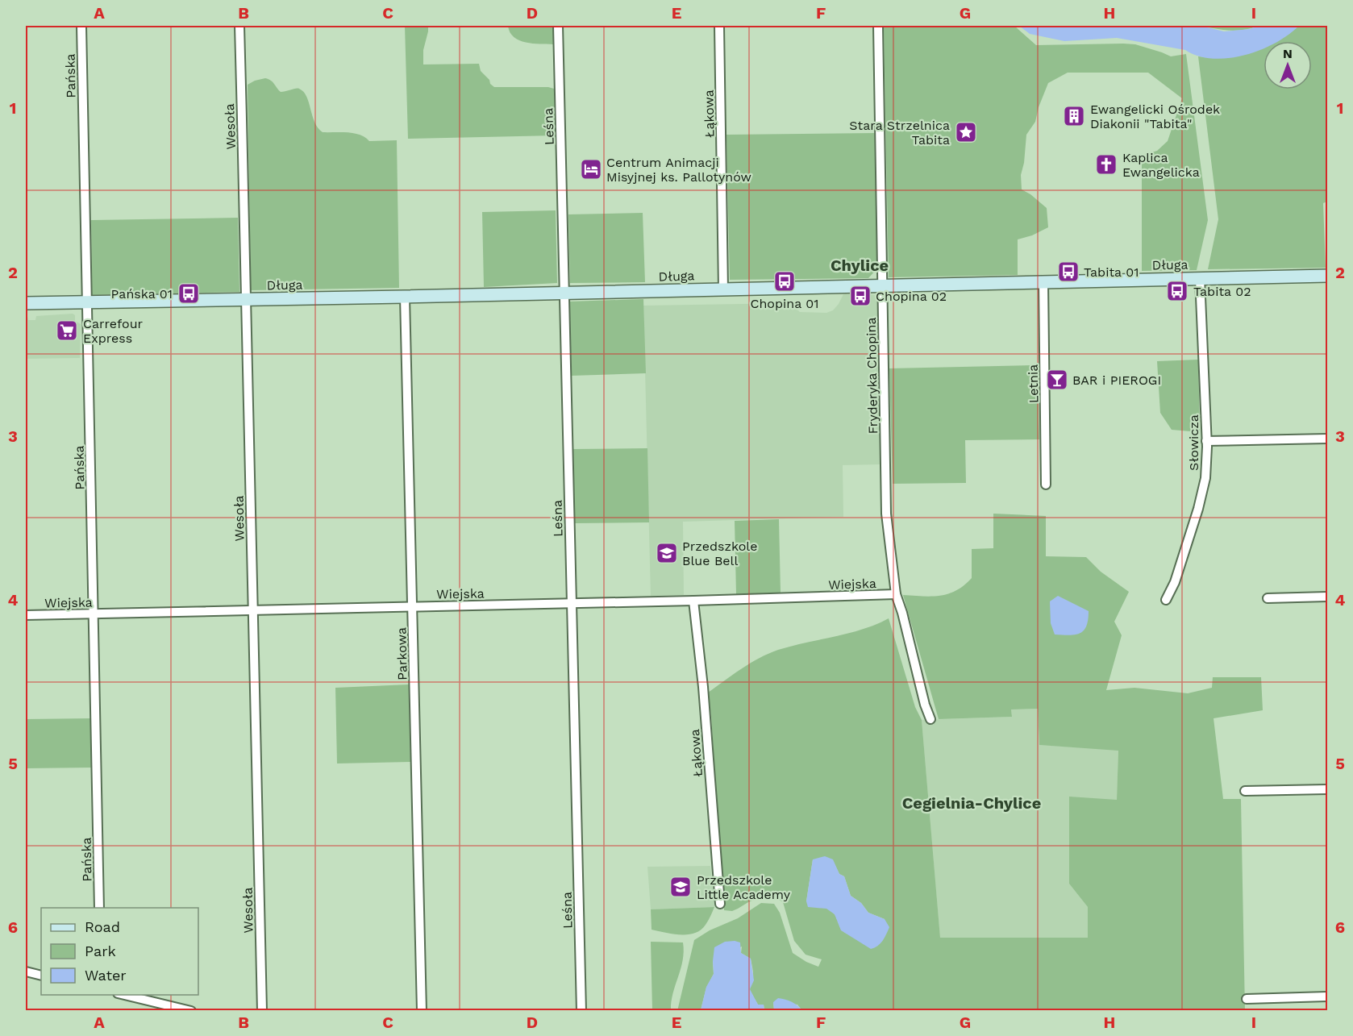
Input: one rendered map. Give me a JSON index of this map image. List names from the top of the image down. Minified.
{"streets":{"street":["Pańska","Łąkowa","Wesoła","Leśna","Długa","Fryderyka Chopina","Letnia","Słowicza","Wiejska","Parkowa"]},"crossings":[["Pańska","Długa"],["Pańska","Wiejska"],["Łąkowa","Długa"],["Łąkowa","Wiejska"],["Wesoła","Długa"],["Wesoła","Wiejska"],["Leśna","Długa"],["Leśna","Wiejska"],["Długa","Fryderyka Chopina"],["Długa","Letnia"],["Długa","Słowicza"],["Długa","Parkowa"],["Fryderyka Chopina","Wiejska"],["Wiejska","Parkowa"]],"districts":["Chylice","Cegielnia-Chylice"],"places":{"building":["Ewangelicki Ośrodek Diakonii \"Tabita\""],"place":["Stara Strzelnica Tabita"],"church":["Kaplica Ewangelicka"],"hotel":["Centrum Animacji Misyjnej ks. Pallotynów"],"bus stop":["Tabita 01","Chopina 01","Tabita 02","Pańska 01","Chopina 02"],"supermarket":["Carrefour Express"],"bar":["BAR i PIEROGI"],"school or university":["Przedszkole Blue Bell","Przedszkole Little Academy"]},"legend":["Road","Park","Water"],"north":"top","grid":{"columns":["A","B","C","D","E","F","G","H","I"],"rows":["1","2","3","4","5","6"]}}
